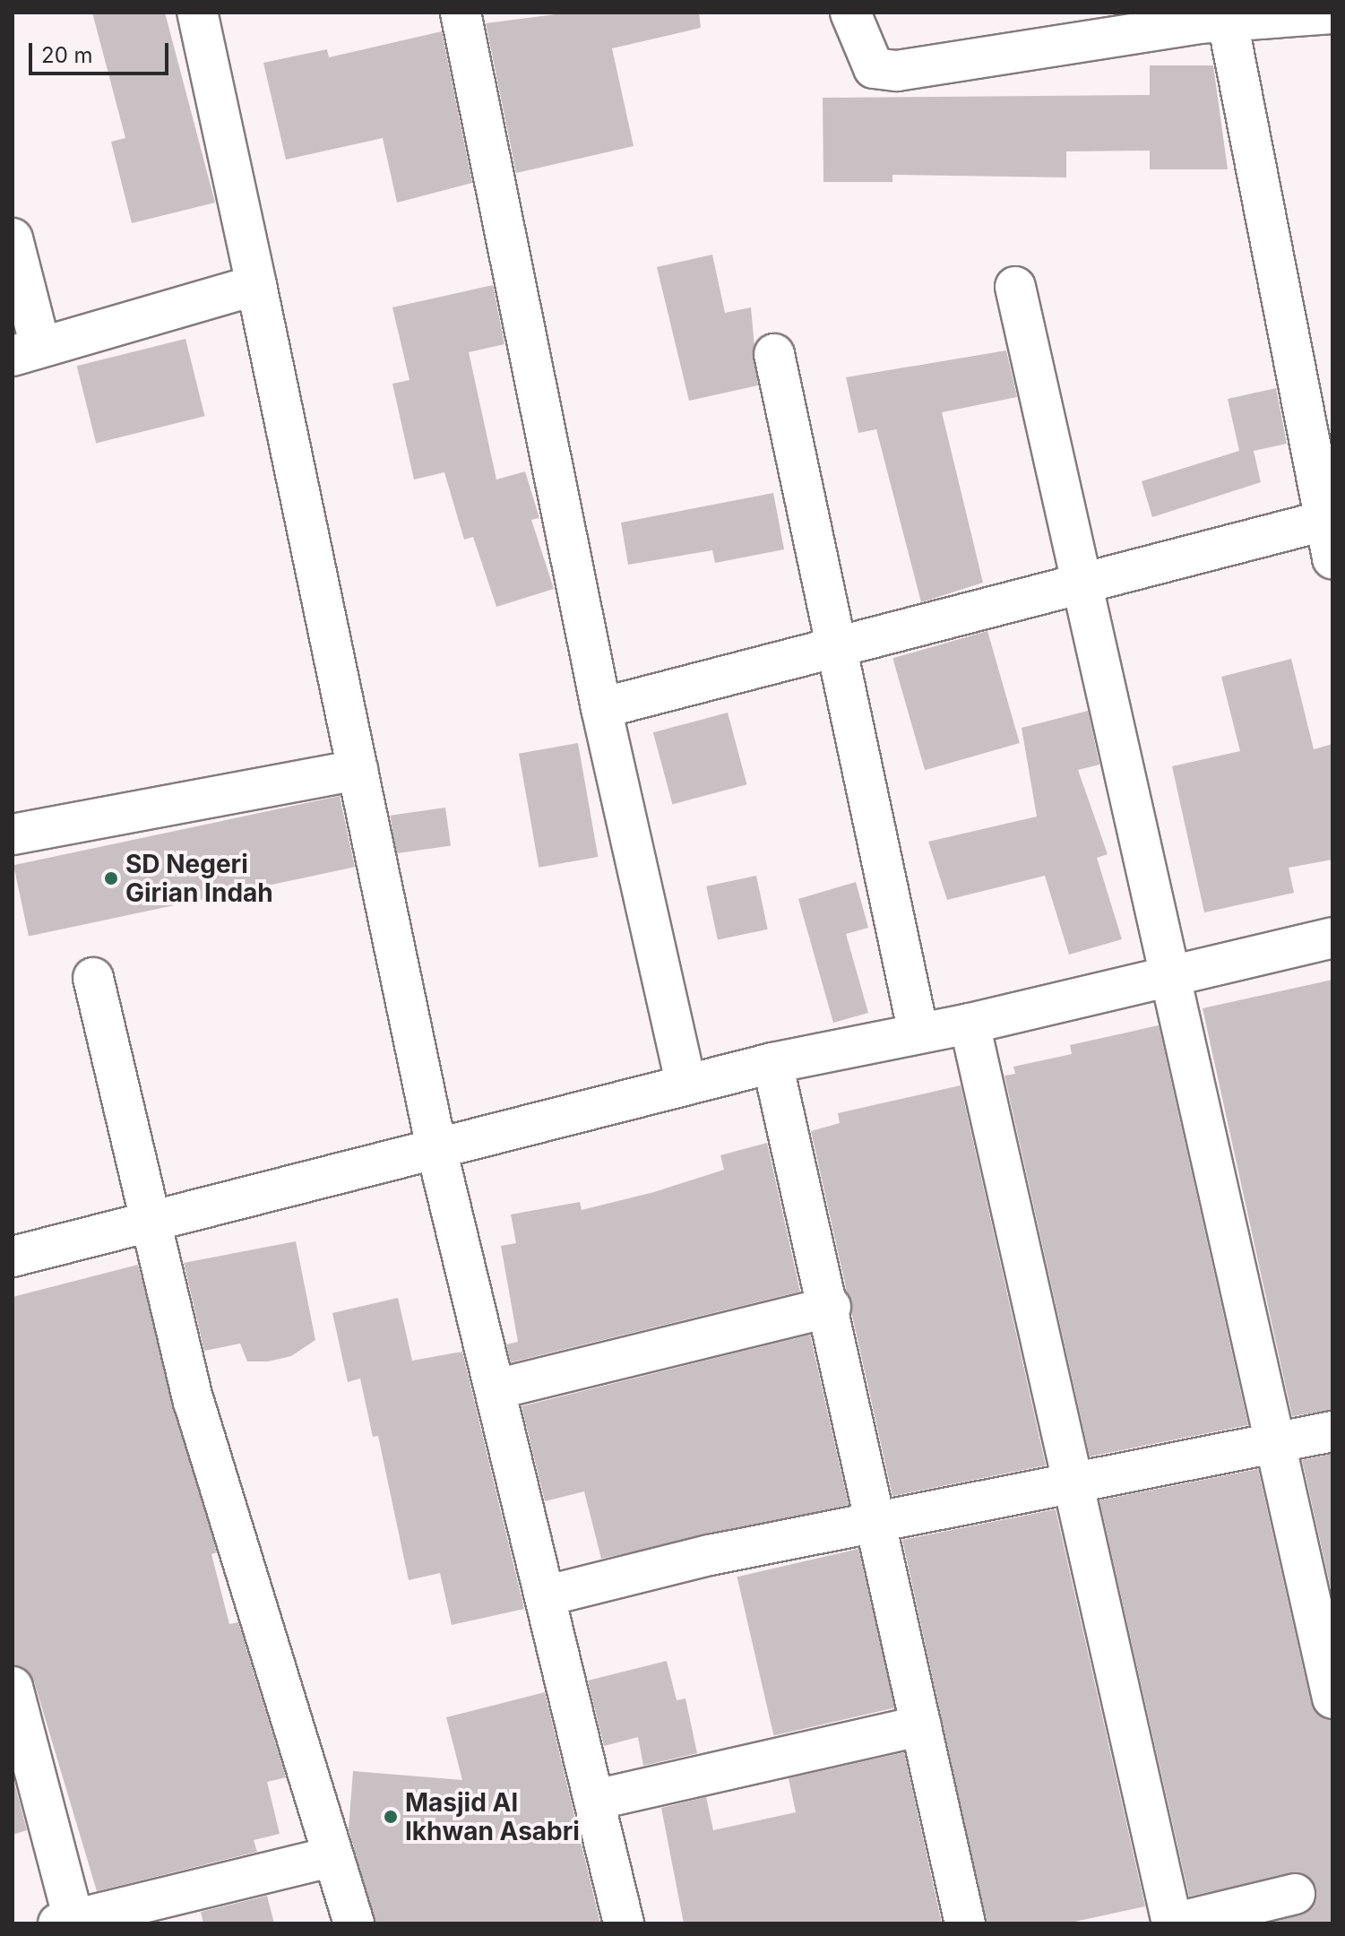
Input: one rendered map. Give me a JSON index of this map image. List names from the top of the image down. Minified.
{"places":["SD Negeri Girian Indah","Masjid Al Ikhwan Asabri"],"scale_bar":"20 m"}
